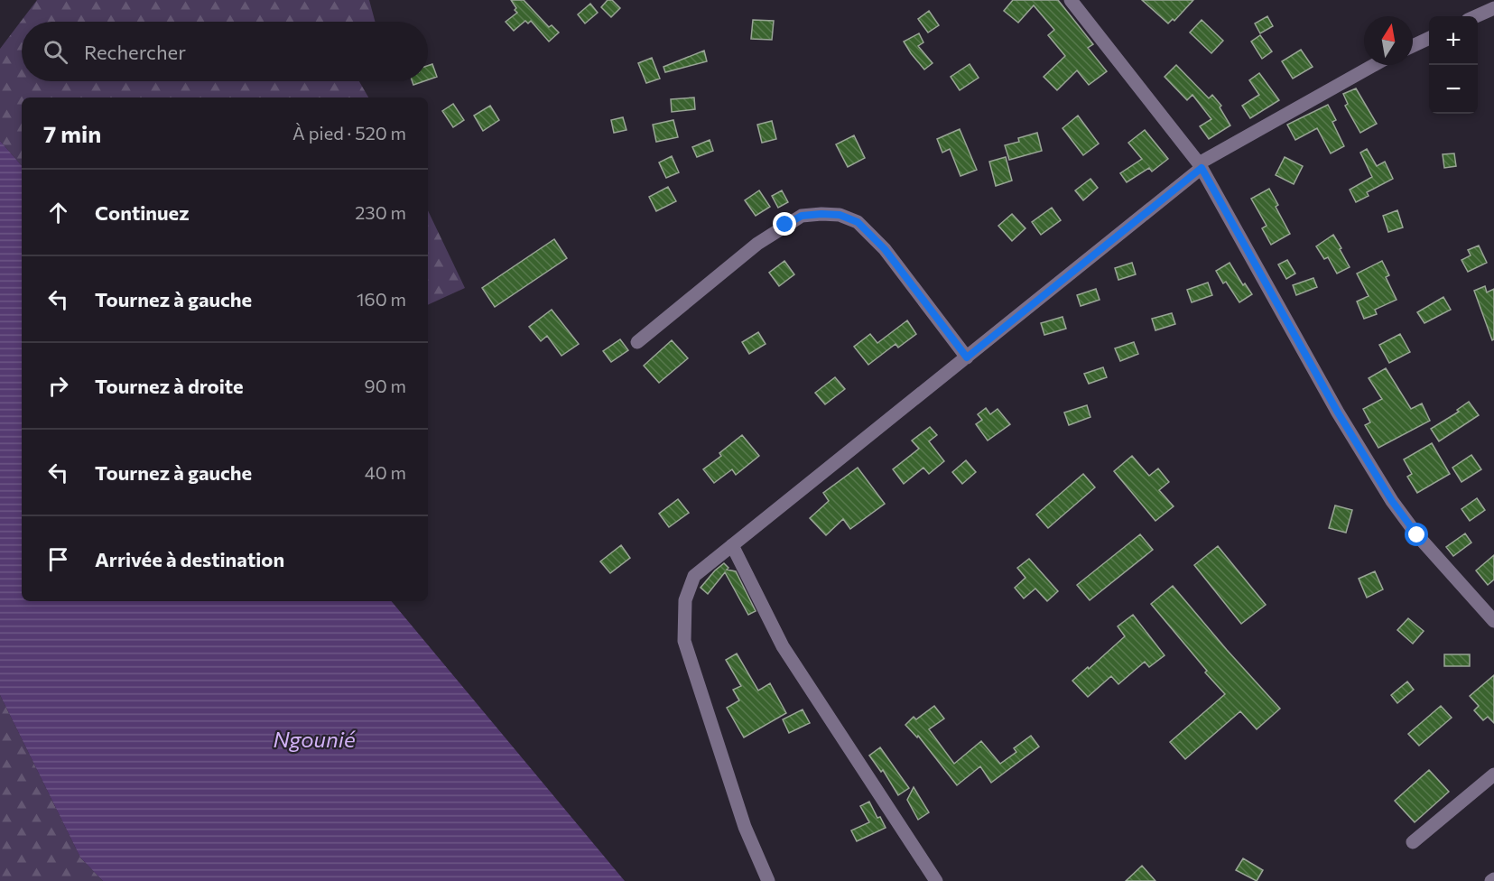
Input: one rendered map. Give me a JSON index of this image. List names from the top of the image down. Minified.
{"water":["Ngounié"],"north":"top","page":{"map_buttons":["+","−"],"search":"Rechercher","heading":["7 min","À pied · 520 m"],"list":[["Continuez","230 m"],["Tournez à gauche","160 m"],["Tournez à droite","90 m"],["Tournez à gauche","40 m"],"Arrivée à destination"]}}
